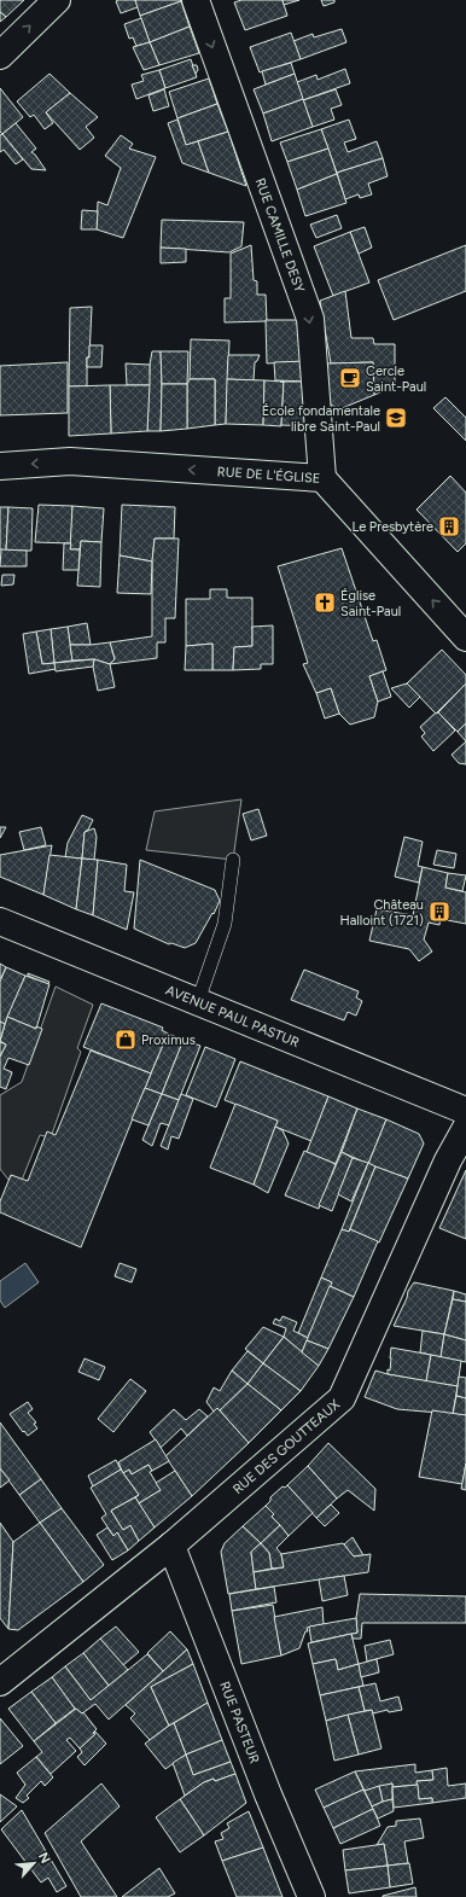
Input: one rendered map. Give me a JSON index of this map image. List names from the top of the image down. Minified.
{"streets":{"street":["RUE CAMILLE DESY","RUE DE L'ÉGLISE","AVENUE PAUL PASTUR","RUE DES GOUTTEAUX","RUE PASTEUR"]},"crossings":[["RUE CAMILLE DESY","RUE DE L'ÉGLISE"],["RUE DES GOUTTEAUX","RUE PASTEUR"]],"one_way":["RUE CAMILLE DESY","RUE DE L'ÉGLISE"],"places":{"cafe":["Cercle Saint-Paul"],"school or university":["École fondamentale libre Saint-Paul"],"building":["Le Presbytère","Château Halloint (1721)"],"church":["Église Saint-Paul"],"shop":["Proximus"]},"north":"top right"}
